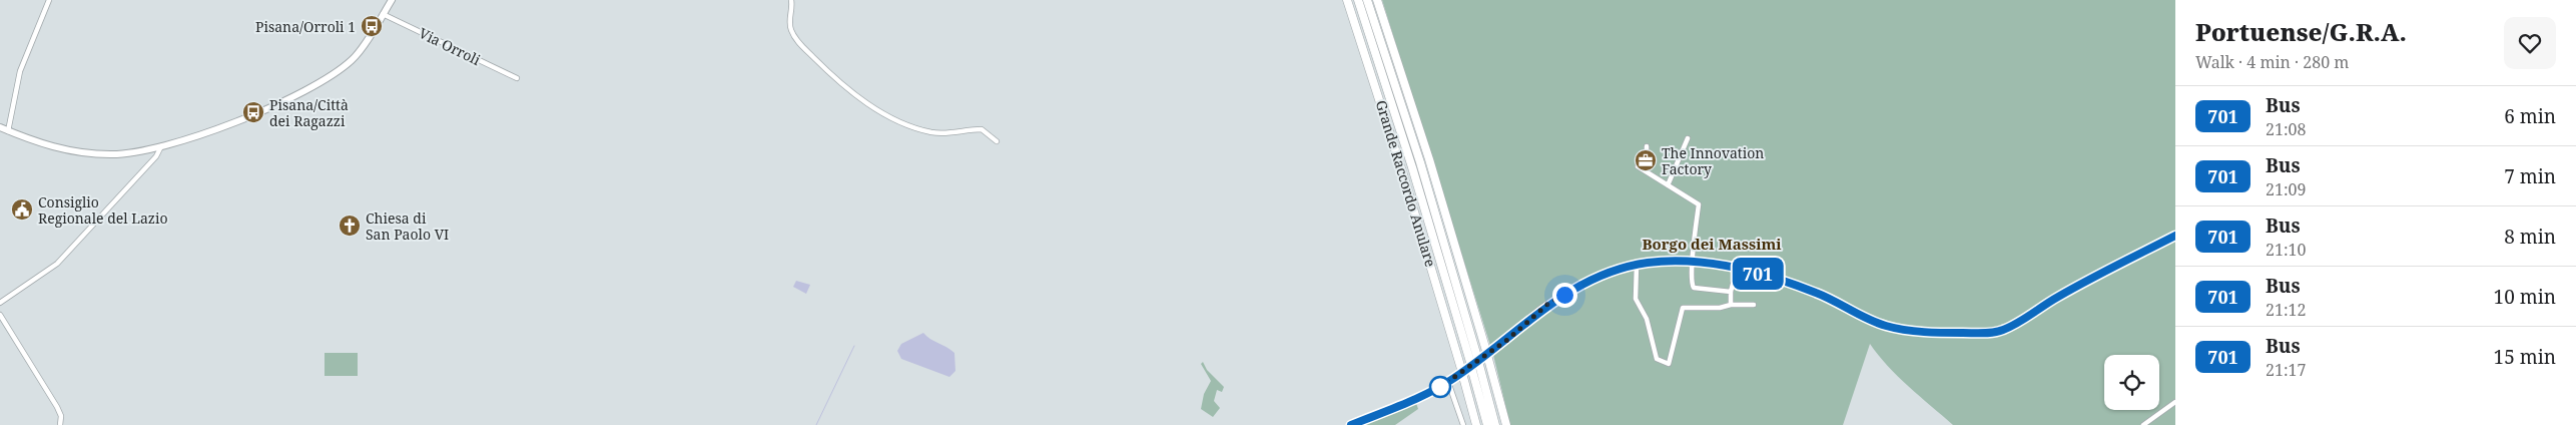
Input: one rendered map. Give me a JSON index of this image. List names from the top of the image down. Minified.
{"streets":{"highway":["Grande Raccordo Anulare"],"street":["Via Orroli"]},"districts":["Borgo dei Massimi"],"places":{"bus stop":["Pisana/Orroli 1","Pisana/Città dei Ragazzi"],"office":["The Innovation Factory"],"public building":["Consiglio Regionale del Lazio"],"church":["Chiesa di San Paolo VI"]},"lines":["bus line 701"],"page":{"on_map":"701","heading":["Portuense/G.R.A.","Walk · 4 min · 280 m"],"list":[{"mark":"701","name":"Bus","note":"21:08","value":"6 min"},{"mark":"701","name":"Bus","note":"21:09","value":"7 min"},{"mark":"701","name":"Bus","note":"21:10","value":"8 min"},{"mark":"701","name":"Bus","note":"21:12","value":"10 min"},{"mark":"701","name":"Bus","note":"21:17","value":"15 min"}]}}
